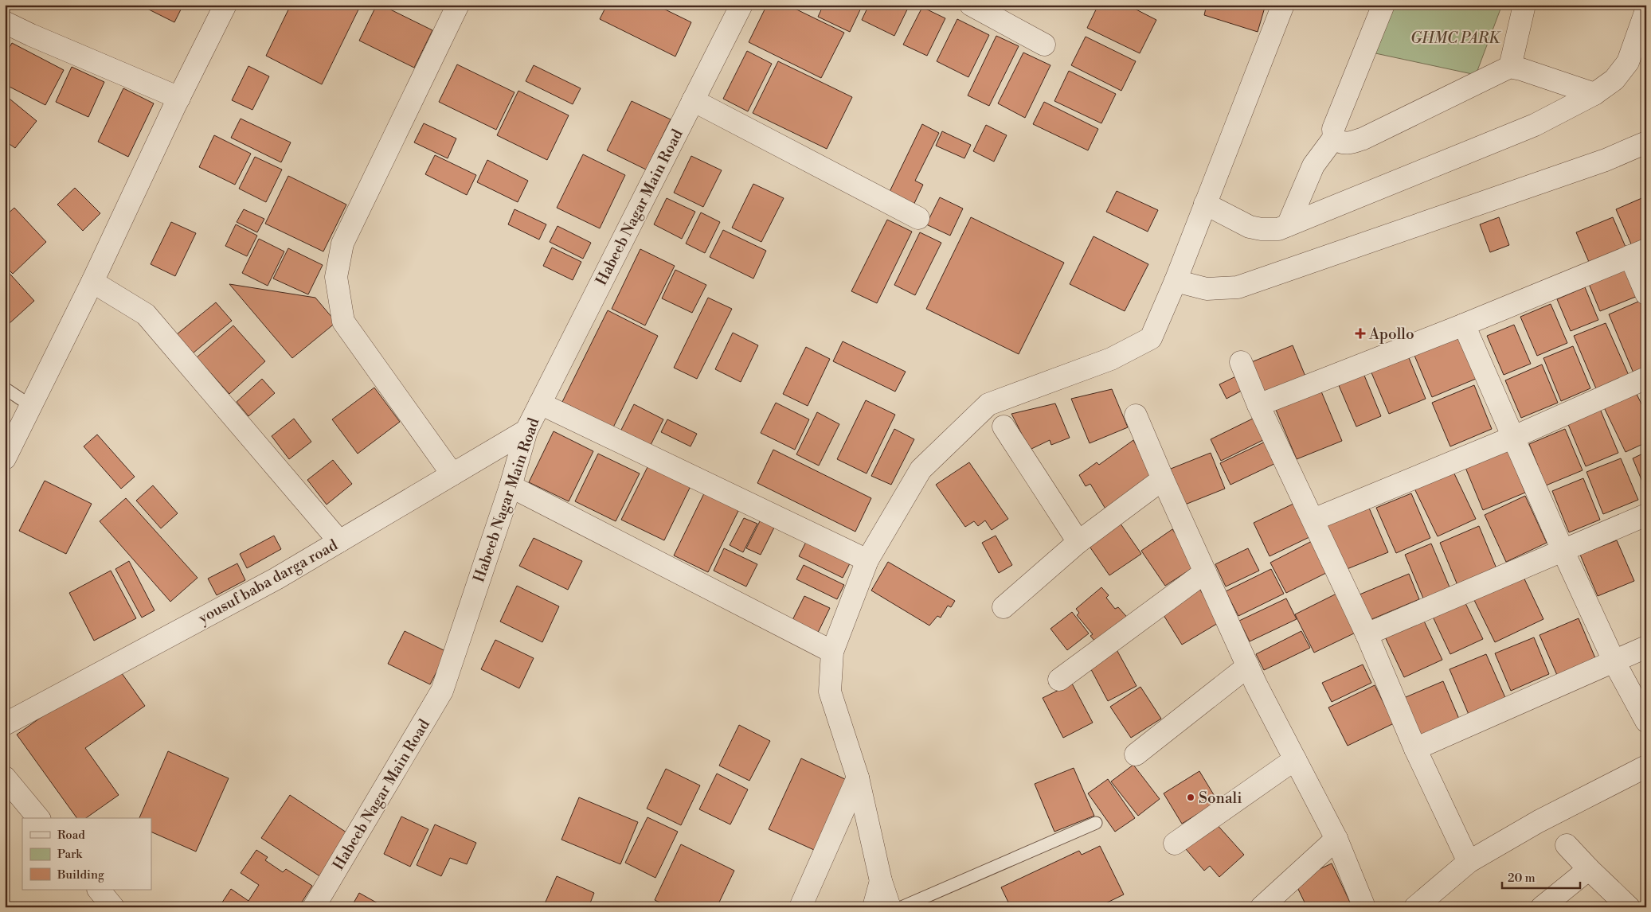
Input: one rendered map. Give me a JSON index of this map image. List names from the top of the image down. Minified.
{"streets":{"street":["Habeeb Nagar Main Road","yousuf baba darga road"]},"crossings":[["Habeeb Nagar Main Road","yousuf baba darga road"]],"parks":["GHMC PARK"],"places":{"health":["Apollo"],"other":["Sonali"]},"legend":["Road","Park","Building"],"scale_bar":"20 m"}
